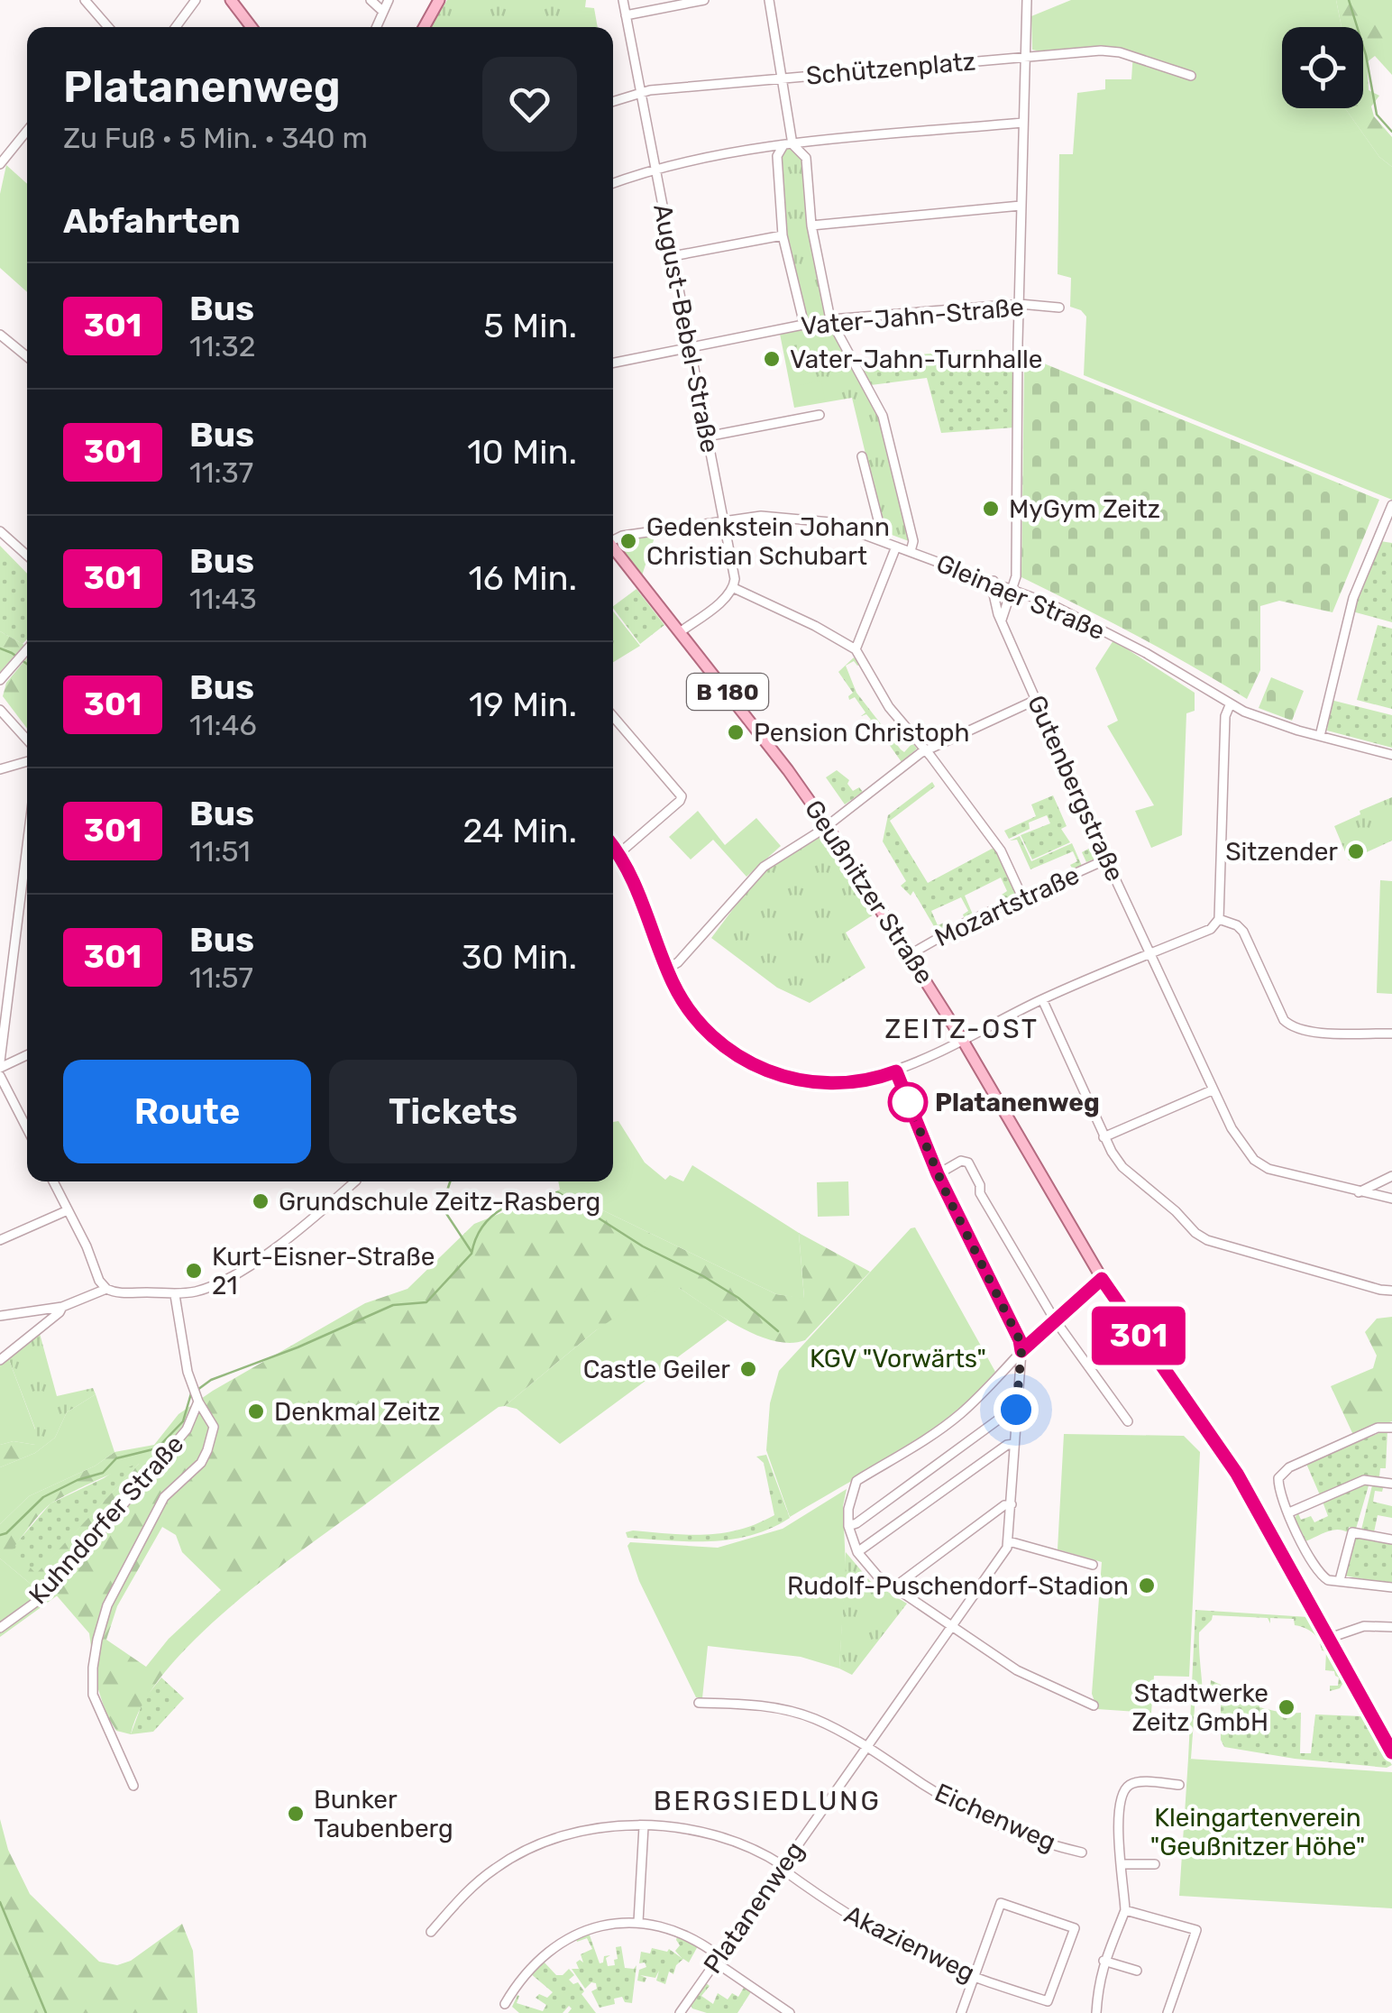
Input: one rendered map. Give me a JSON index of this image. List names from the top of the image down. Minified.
{"streets":{"main road":["B 180","Geußnitzer Straße"],"street":["Schützenplatz","Vater-Jahn-Straße","August-Bebel-Straße","Gleinaer Straße","Gutenbergstraße","Mozartstraße","Kuhndorfer Straße","Eichenweg","Platanenweg","Akazienweg"]},"crossings":[["Vater-Jahn-Straße","August-Bebel-Straße"],["August-Bebel-Straße","Gleinaer Straße"],["Gleinaer Straße","Gutenbergstraße"],["Gutenbergstraße","Mozartstraße"],["Geußnitzer Straße","Mozartstraße"],["Eichenweg","Platanenweg"],["Platanenweg","Akazienweg"]],"districts":["ZEITZ-OST","BERGSIEDLUNG"],"parks":["KGV \"Vorwärts\"","Kleingartenverein \"Geußnitzer Höhe\""],"places":["Vater-Jahn-Turnhalle","MyGym Zeitz","Gedenkstein Johann Christian Schubart","Pension Christoph","Sitzender","Platanenweg","Grundschule Zeitz-Rasberg","Kurt-Eisner-Straße 21","Castle Geiler","Denkmal Zeitz","Rudolf-Puschendorf-Stadion","Stadtwerke Zeitz GmbH","Bunker Taubenberg"],"lines":["bus line 301"],"page":{"on_map":"301","heading":[["Platanenweg","Zu Fuß · 5 Min. · 340 m"],"Abfahrten"],"list":[{"mark":"301","name":"Bus","note":"11:32","value":"5 Min."},{"mark":"301","name":"Bus","note":"11:37","value":"10 Min."},{"mark":"301","name":"Bus","note":"11:43","value":"16 Min."},{"mark":"301","name":"Bus","note":"11:46","value":"19 Min."},{"mark":"301","name":"Bus","note":"11:51","value":"24 Min."},{"mark":"301","name":"Bus","note":"11:57","value":"30 Min."}],"buttons":["Route","Tickets"]}}
